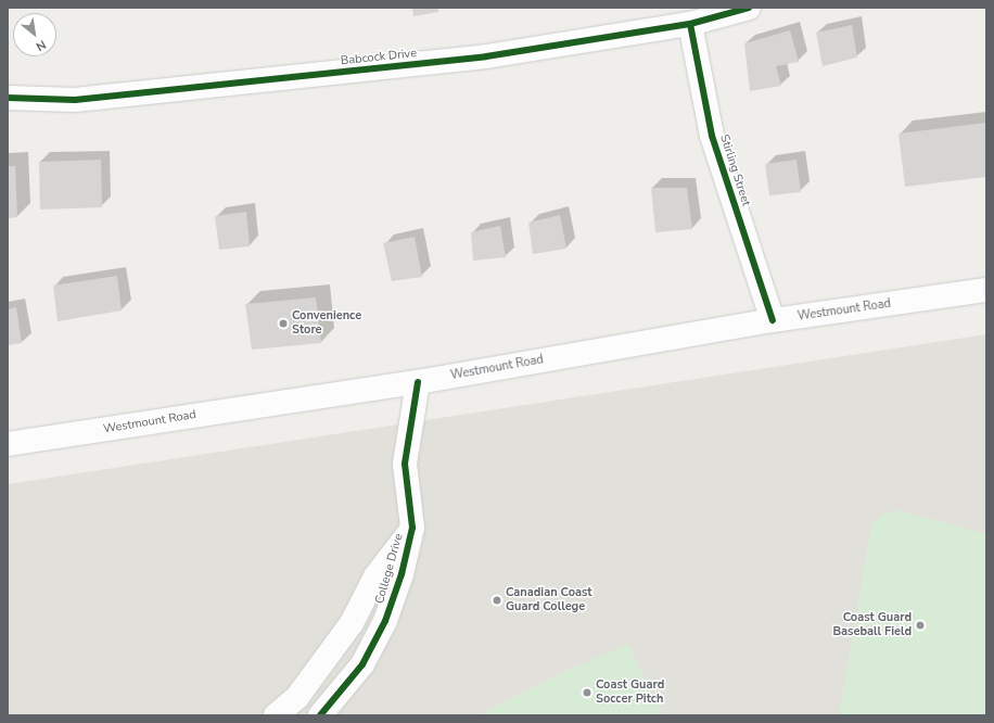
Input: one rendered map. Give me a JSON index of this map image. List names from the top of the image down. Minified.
{"streets":{"street":["Babcock Drive","Stirling Street","Westmount Road","College Drive"]},"crossings":[["Babcock Drive","Stirling Street"],["Stirling Street","Westmount Road"],["Westmount Road","College Drive"]],"places":["Convenience Store","Canadian Coast Guard College","Coast Guard Baseball Field","Coast Guard Soccer Pitch"],"north":"bottom right"}
